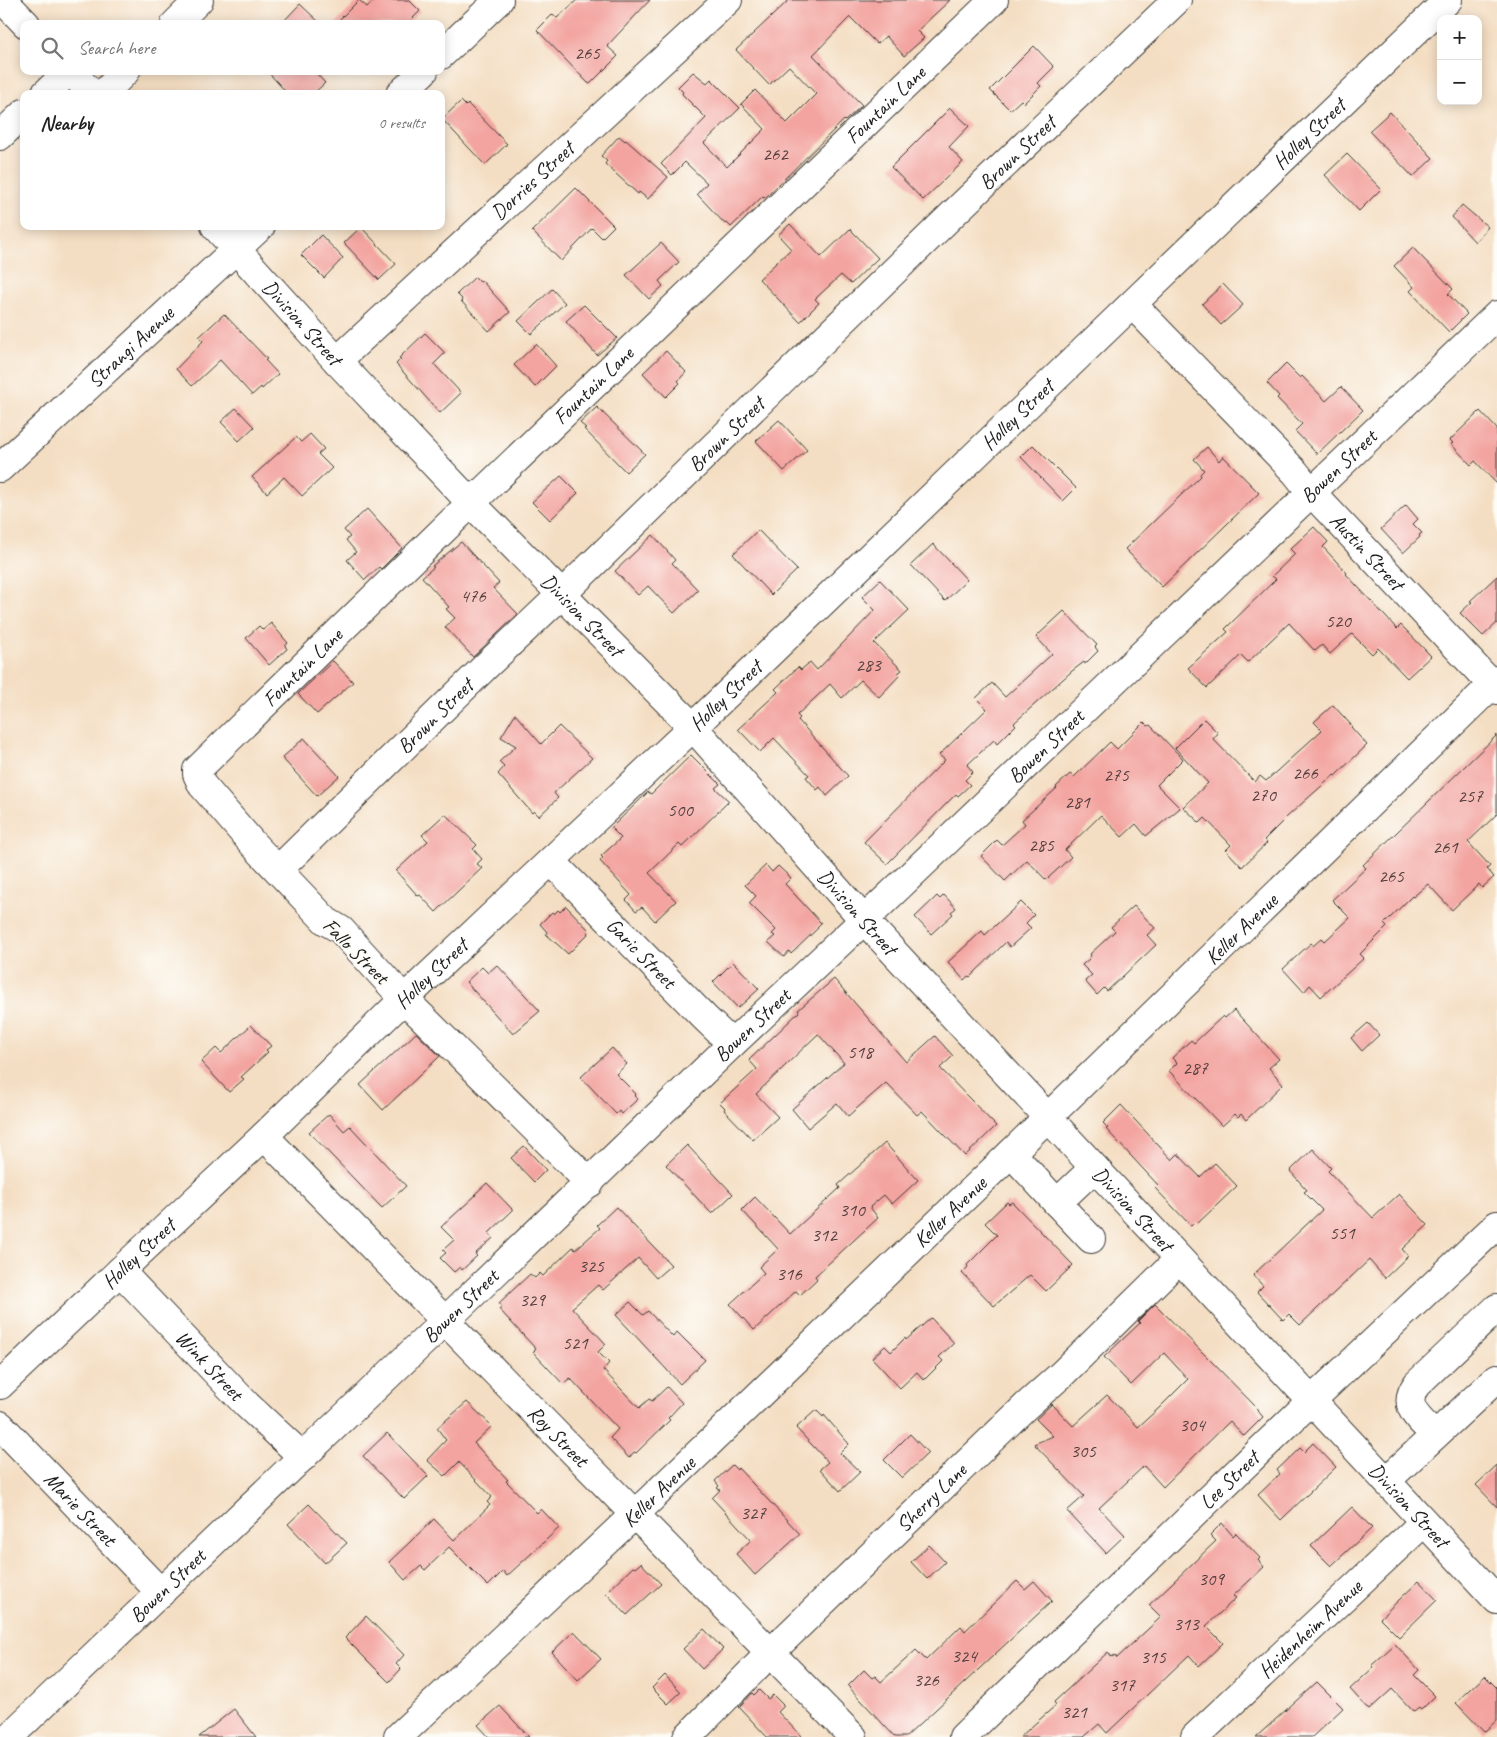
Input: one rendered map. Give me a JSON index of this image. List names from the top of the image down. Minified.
{"streets":{"street":["Fountain Lane","Holley Street","Brown Street","Dorries Street","Division Street","Strangi Avenue","Bowen Street","Austin Street","Keller Avenue","Fallo Street","Garic Street","Wink Street","Roy Street","Lee Street","Sherry Lane","Marie Street","Heidenheim Avenue"]},"crossings":[["Fountain Lane","Division Street"],["Fountain Lane","Fallo Street"],["Holley Street","Division Street"],["Holley Street","Austin Street"],["Holley Street","Fallo Street"],["Holley Street","Garic Street"],["Holley Street","Wink Street"],["Holley Street","Roy Street"],["Brown Street","Division Street"],["Brown Street","Fallo Street"],["Dorries Street","Division Street"],["Division Street","Strangi Avenue"],["Division Street","Bowen Street"],["Division Street","Keller Avenue"],["Division Street","Lee Street"],["Division Street","Sherry Lane"],["Division Street","Heidenheim Avenue"],["Bowen Street","Austin Street"],["Bowen Street","Fallo Street"],["Bowen Street","Garic Street"],["Bowen Street","Wink Street"],["Bowen Street","Roy Street"],["Bowen Street","Marie Street"],["Austin Street","Keller Avenue"],["Keller Avenue","Roy Street"],["Roy Street","Sherry Lane"]],"house_numbers":["265","262","476","520","283","266","275","270","257","281","500","285","261","265","518","287","310","551","312","325","316","329","521","304","305","327","309","313","324","315","326","317","321"],"page":{"map_buttons":["+","−"],"search":"Search here","heading":["Nearby","0 results"]}}
